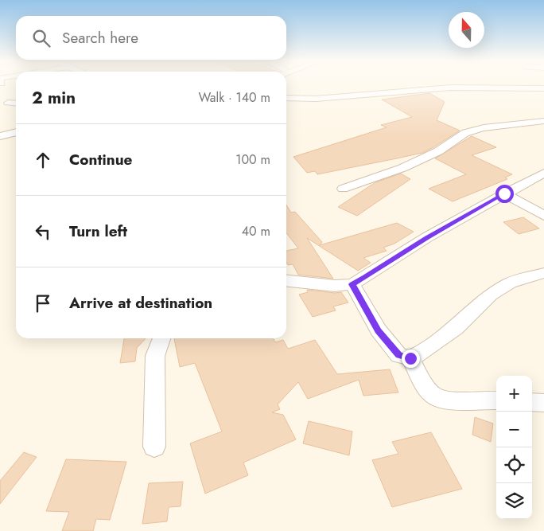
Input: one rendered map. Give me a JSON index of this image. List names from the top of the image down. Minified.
{"north":"top","page":{"search":"Search here","heading":["2 min","Walk · 140 m"],"list":[["Continue","100 m"],["Turn left","40 m"],"Arrive at destination"],"map_buttons":["+","−"]}}
